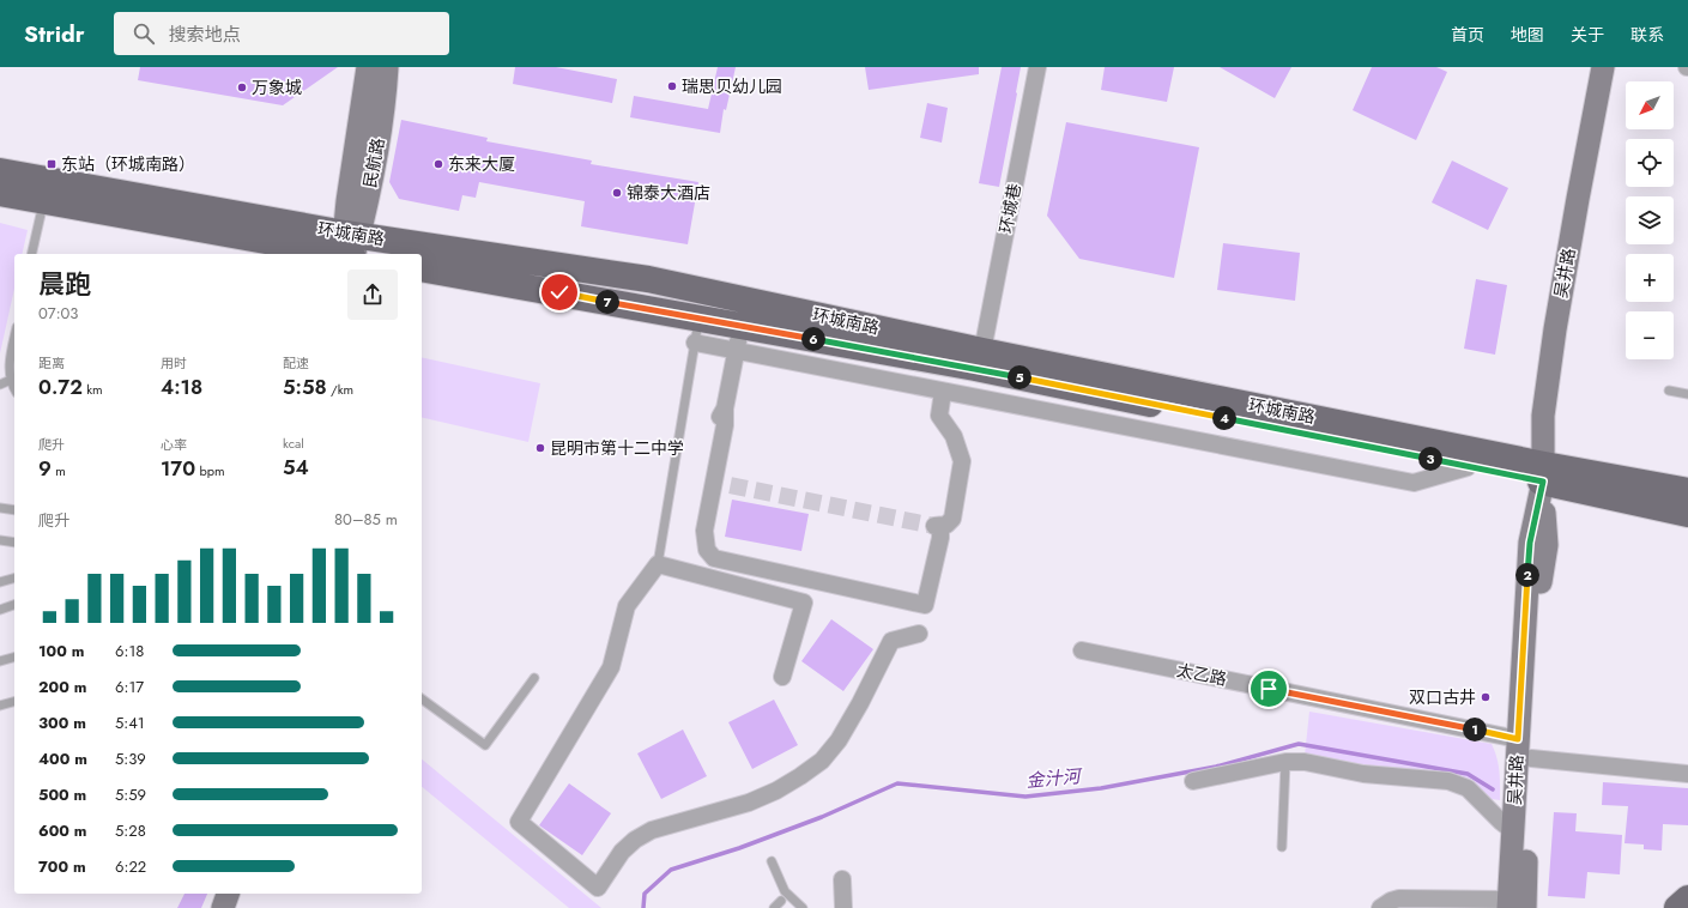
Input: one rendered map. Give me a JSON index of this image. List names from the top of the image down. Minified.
{"streets":{"main road":["环城南路"],"street":["民航路","环城巷","吴井路","太乙路"]},"crossings":[["民航路","环城南路"],["环城巷","环城南路"],["环城南路","吴井路"],["吴井路","太乙路"]],"water":["金汁河"],"places":{"other":["瑞思贝幼儿园","万象城","东来大厦","锦泰大酒店","昆明市第十二中学","双口古井"],"transit":["东站（环城南路）"]},"north":"bottom left","page":{"header":"Stridr","search":"搜索地点","nav":["首页","地图","关于","联系"],"map_buttons":["+","−"],"heading":["晨跑","07:03"],"pins":["7","6","5","4","3","2","1"],"stats":[["距离","0.72 km"],["用时","4:18"],["配速","5:58 /km"],["爬升","9 m"],["心率","170 bpm"],["kcal","54"]],"chart":["爬升","80–85 m"],"list":[{"name":"100 m","note":"6:18"},{"name":"200 m","note":"6:17"},{"name":"300 m","note":"5:41"},{"name":"400 m","note":"5:39"},{"name":"500 m","note":"5:59"},{"name":"600 m","note":"5:28"},{"name":"700 m","note":"6:22"}]}}
